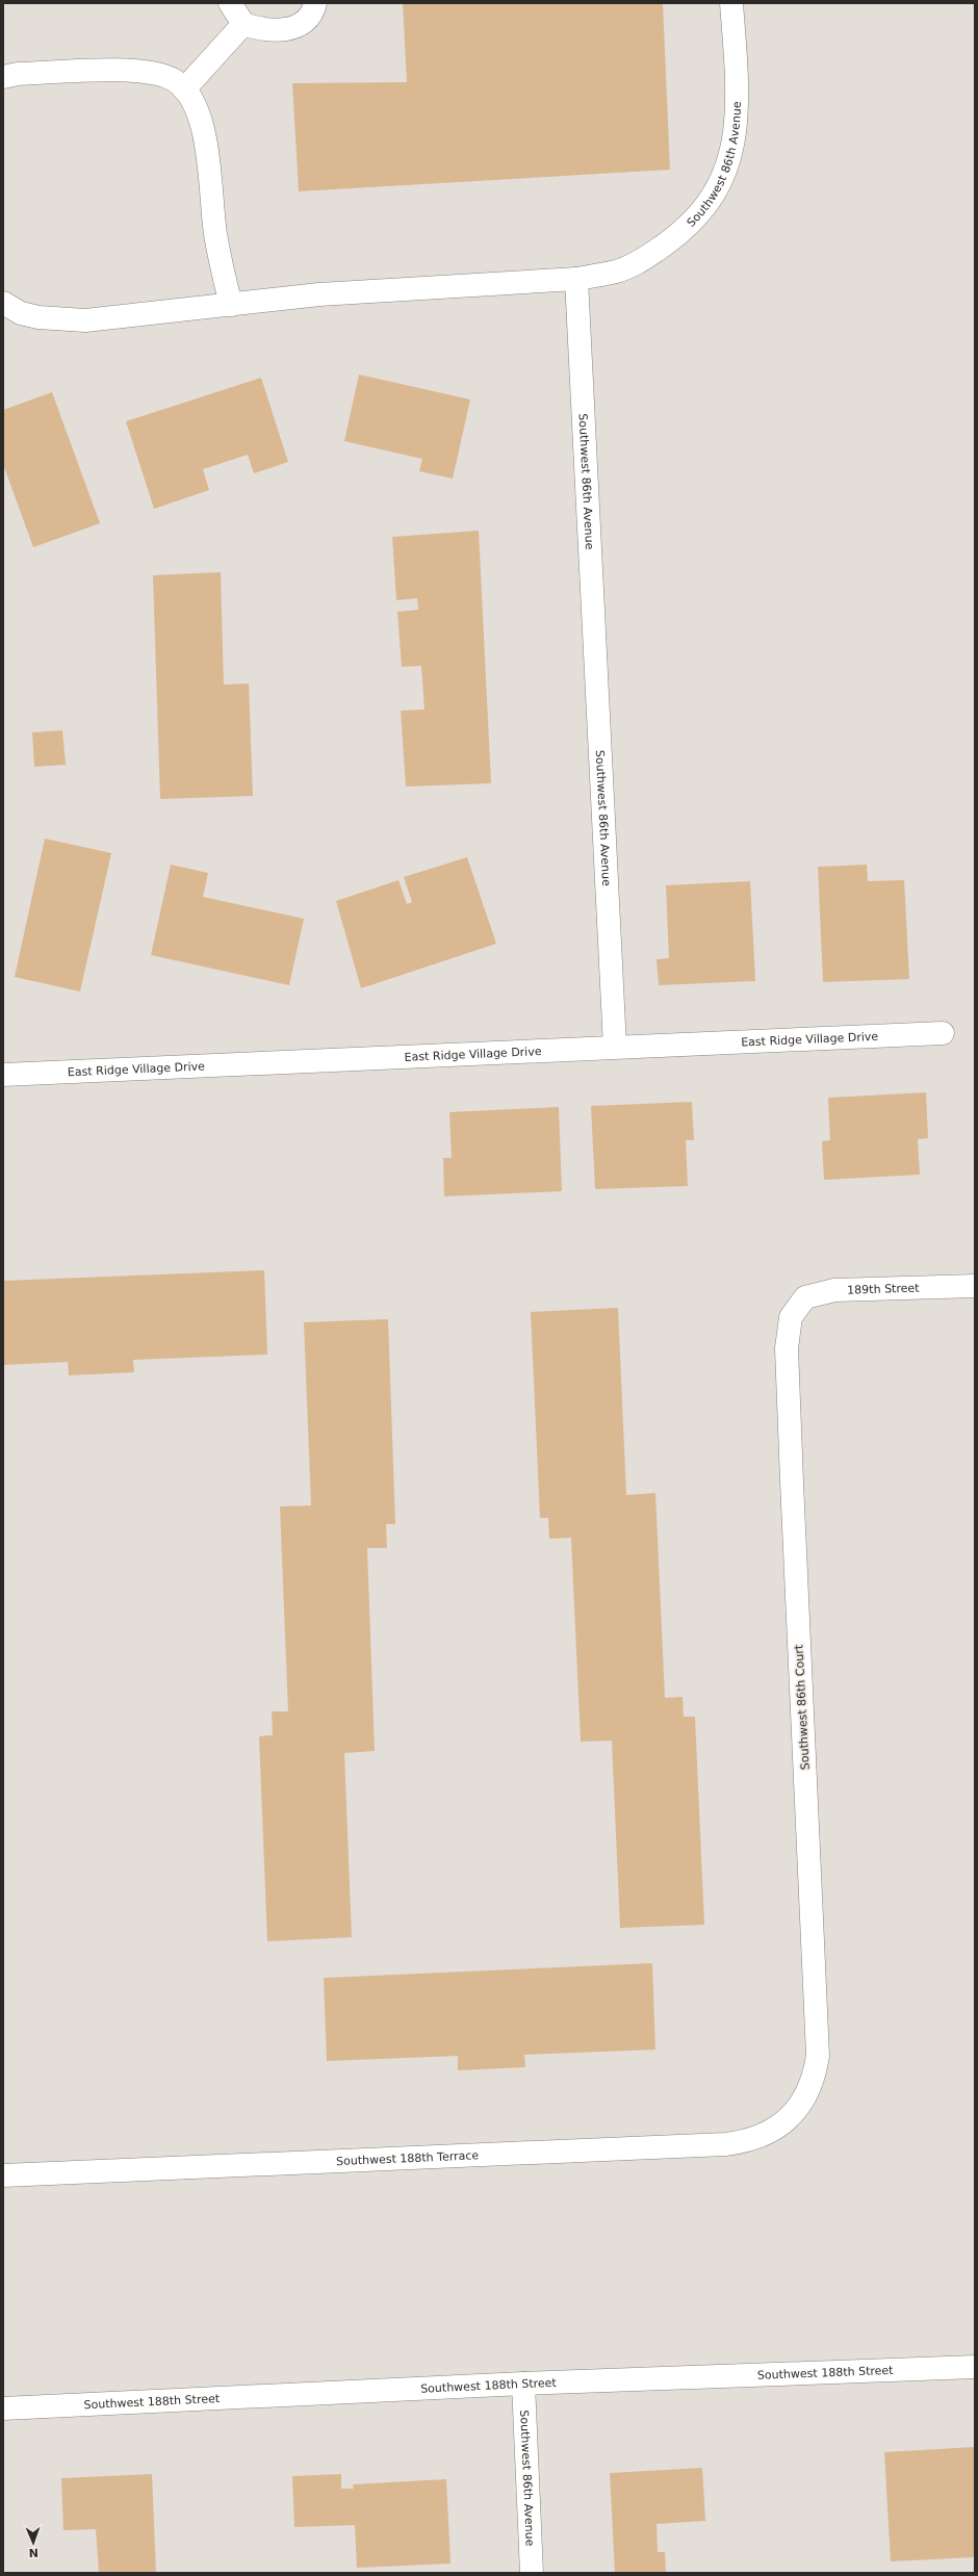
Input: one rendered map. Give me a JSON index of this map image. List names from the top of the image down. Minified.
{"streets":{"street":["Southwest 86th Avenue","East Ridge Village Drive","189th Street","Southwest 86th Court","Southwest 188th Terrace","Southwest 188th Street"]},"crossings":[["Southwest 86th Avenue","East Ridge Village Drive"],["Southwest 86th Avenue","Southwest 188th Street"],["189th Street","Southwest 86th Court"],["Southwest 86th Court","Southwest 188th Terrace"]],"north":"bottom"}
